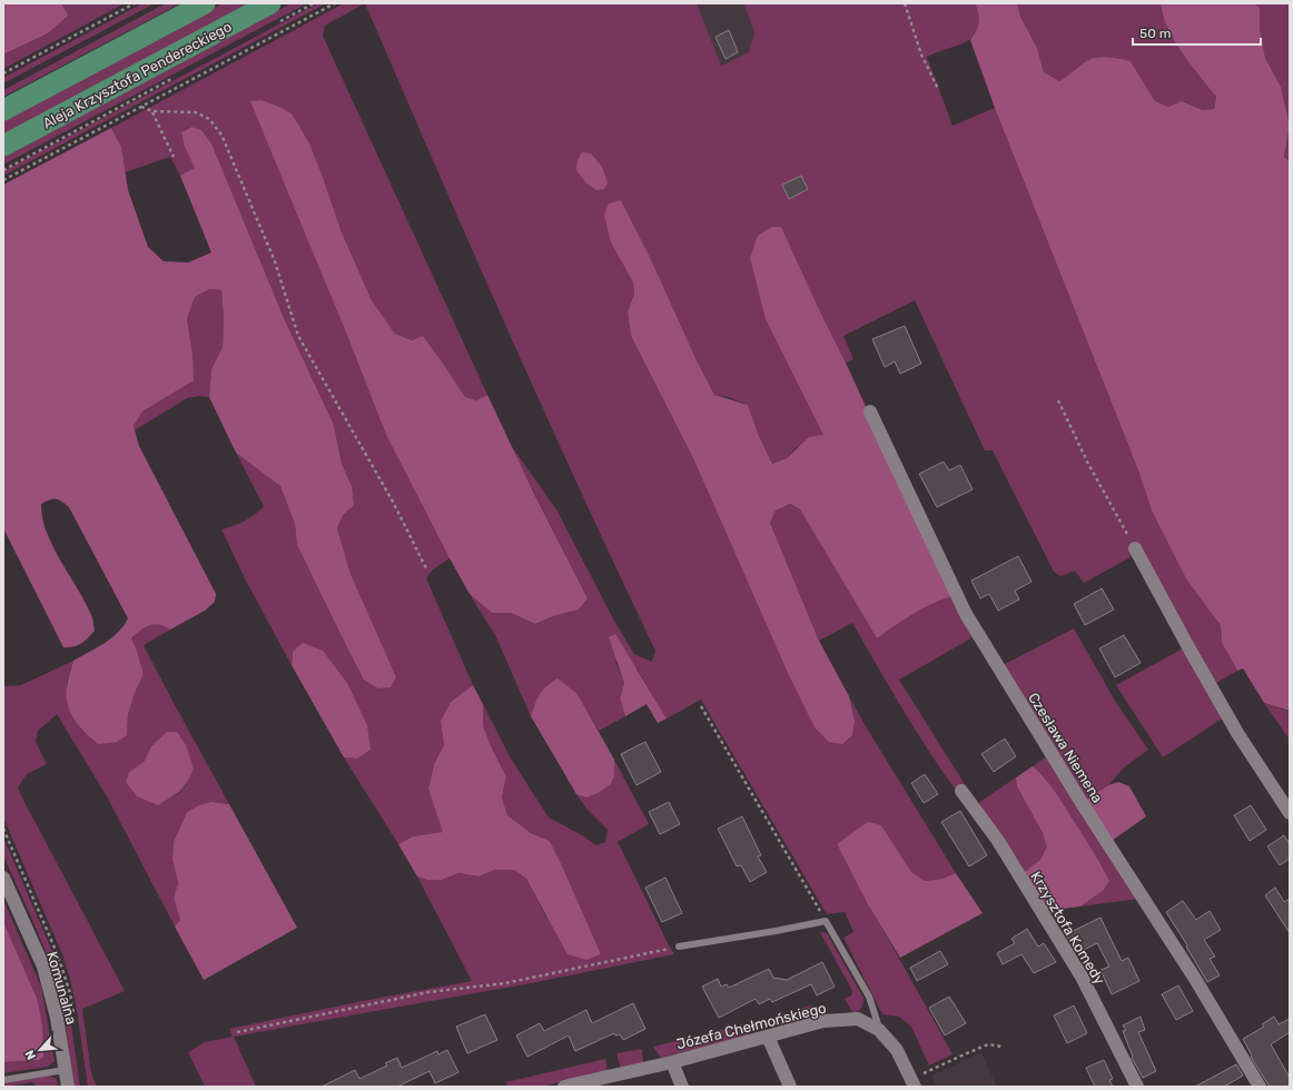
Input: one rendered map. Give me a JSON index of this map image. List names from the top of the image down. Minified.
{"streets":{"main road":["Aleja Krzysztofa Pendereckiego"],"street":["Czesława Niemena","Krzysztofa Komedy","Komunalna","Józefa Chełmońskiego"]},"scale_bar":"50 m","north":"bottom left"}
